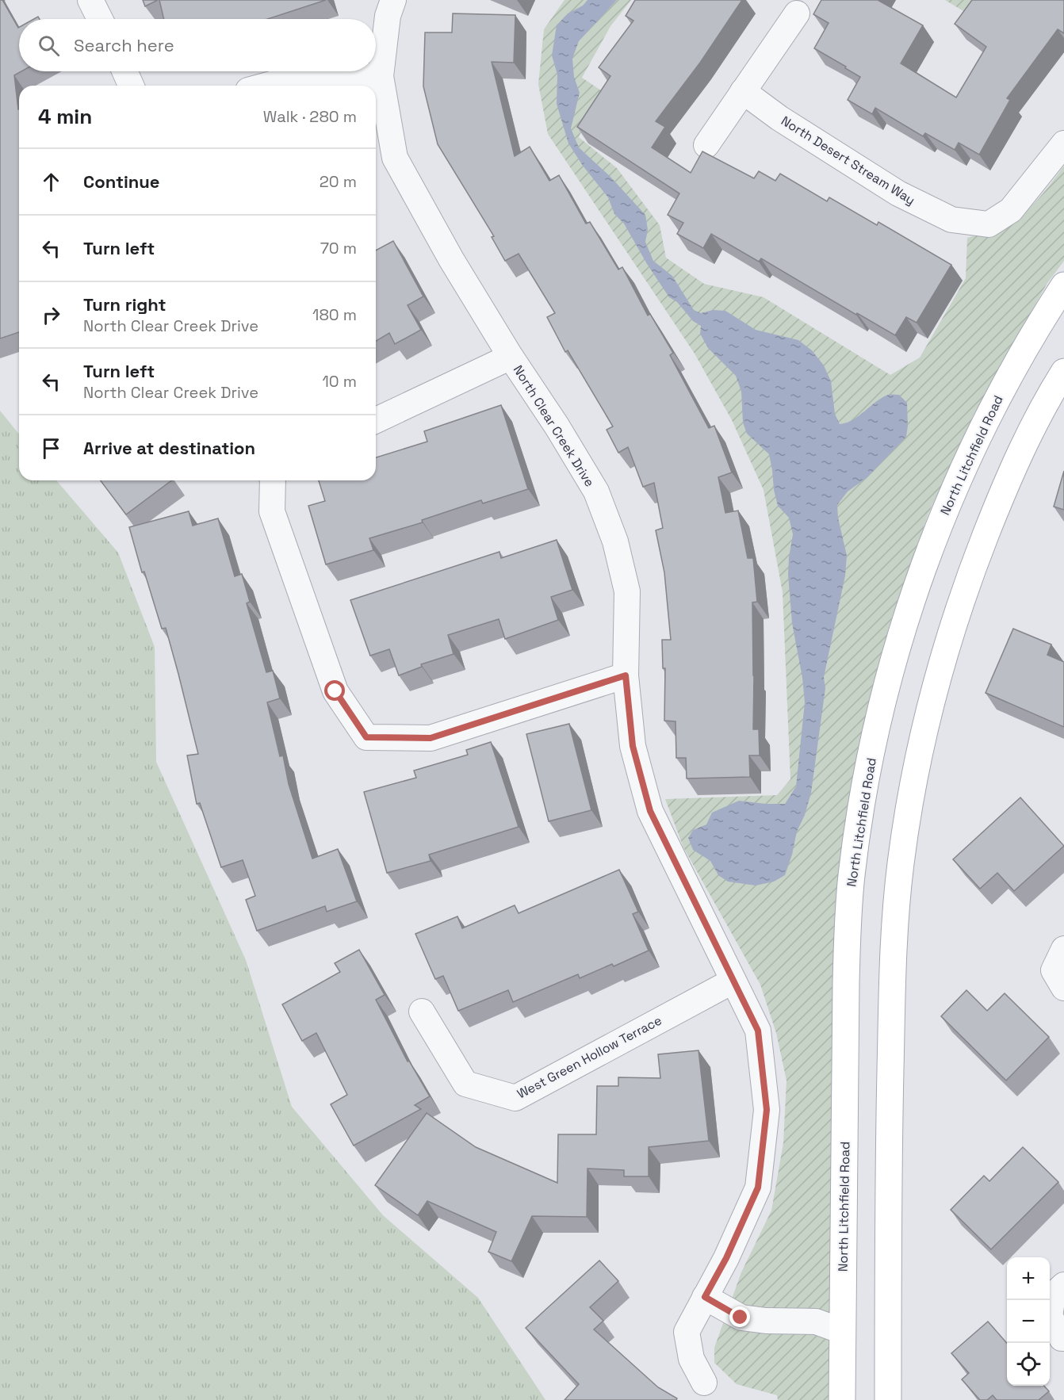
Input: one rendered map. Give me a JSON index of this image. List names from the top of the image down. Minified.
{"streets":{"main road":["North Litchfield Road"],"street":["North Desert Stream Way","North Clear Creek Drive","West Green Hollow Terrace"]},"crossings":[["North Clear Creek Drive","West Green Hollow Terrace"]],"page":{"search":"Search here","heading":["4 min","Walk · 280 m"],"list":[["Continue","20 m"],["Turn left","70 m"],["Turn right","North Clear Creek Drive","180 m"],["Turn left","North Clear Creek Drive","10 m"],"Arrive at destination"],"map_buttons":["+","−"]}}
